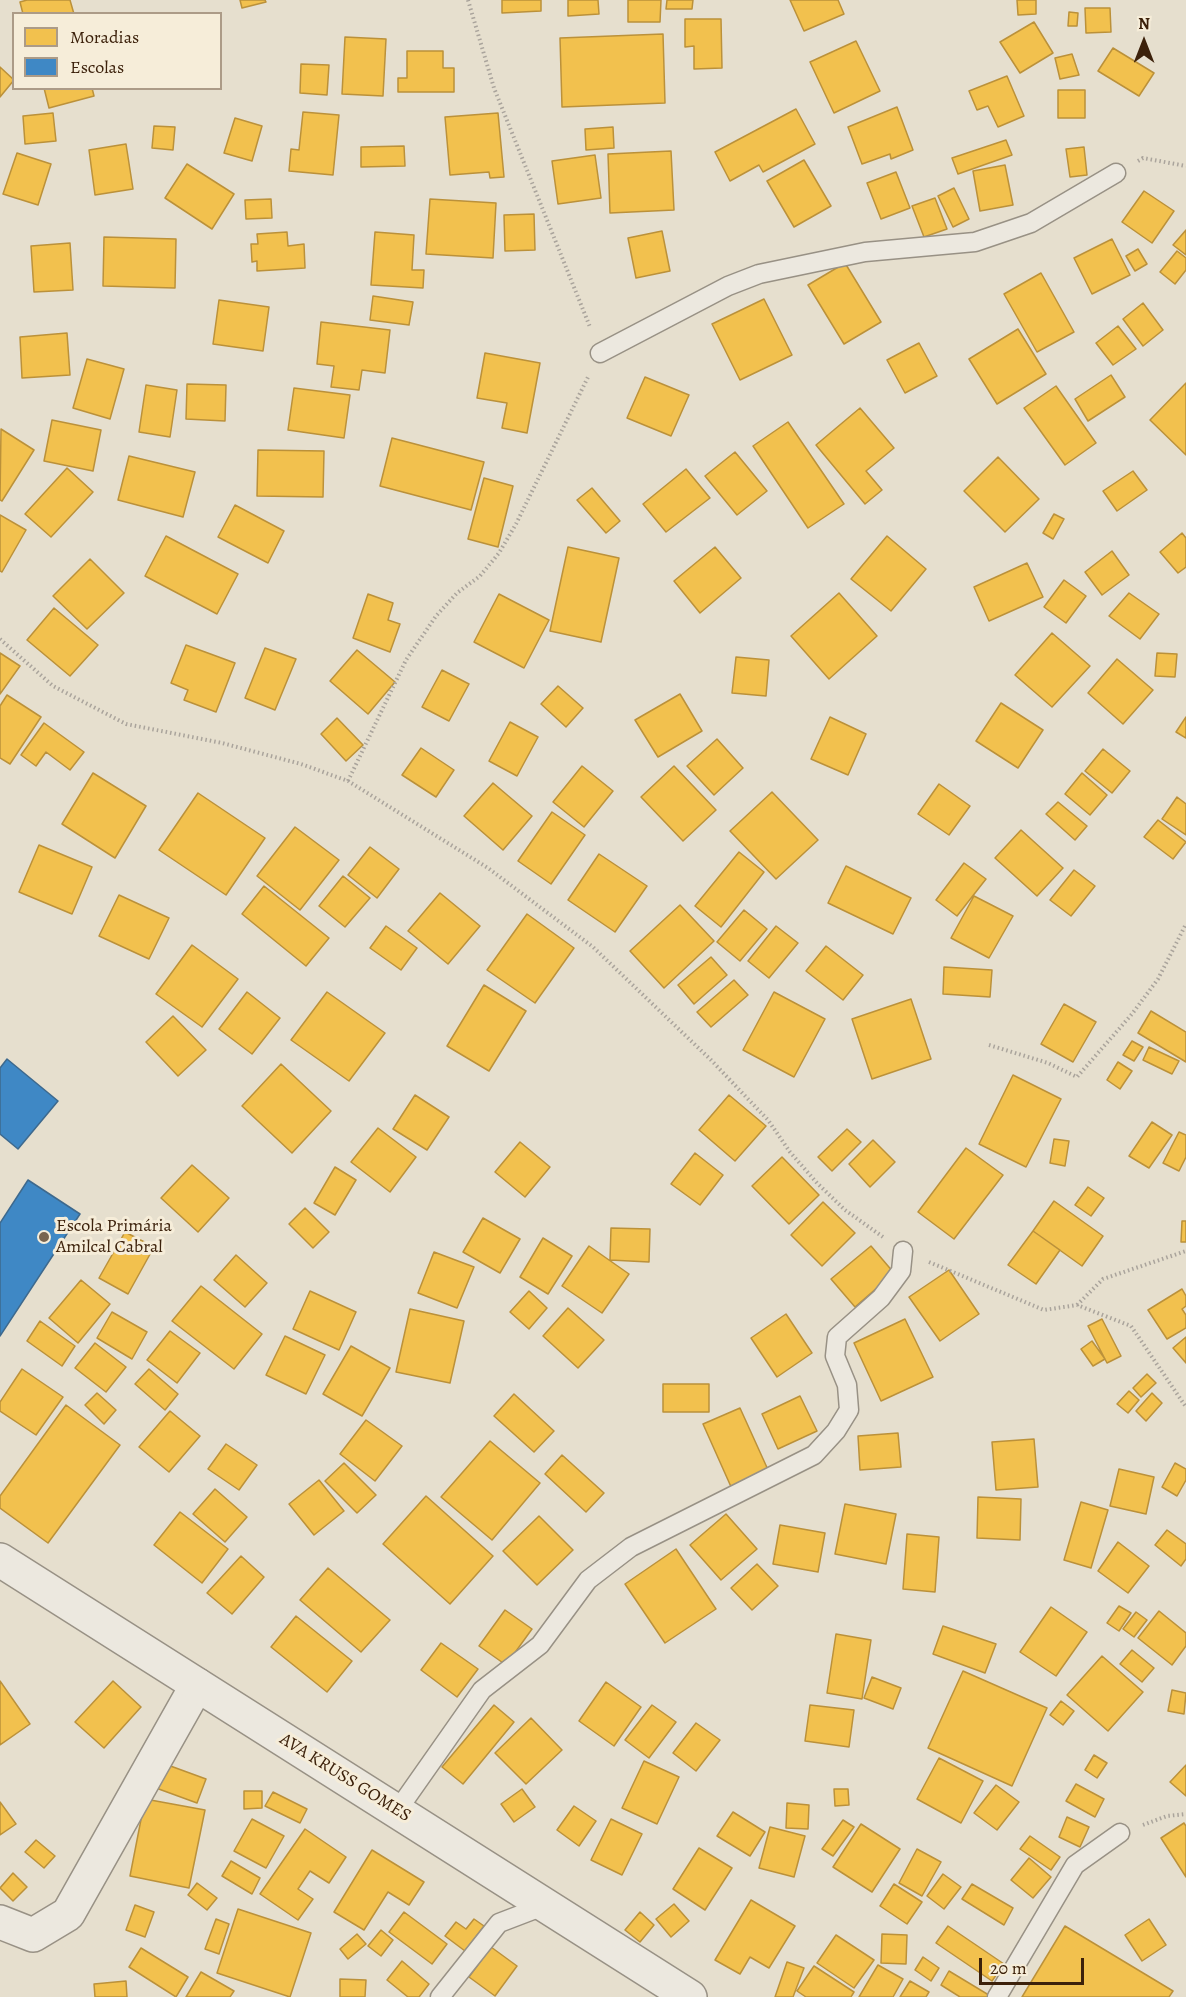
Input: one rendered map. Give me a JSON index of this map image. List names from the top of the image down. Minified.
{"streets":{"street":["AVA KRUSS GOMES"]},"places":["Escola Primária Amilcal Cabral"],"legend":["Moradias","Escolas"],"scale_bar":"20 m","north":"top"}
